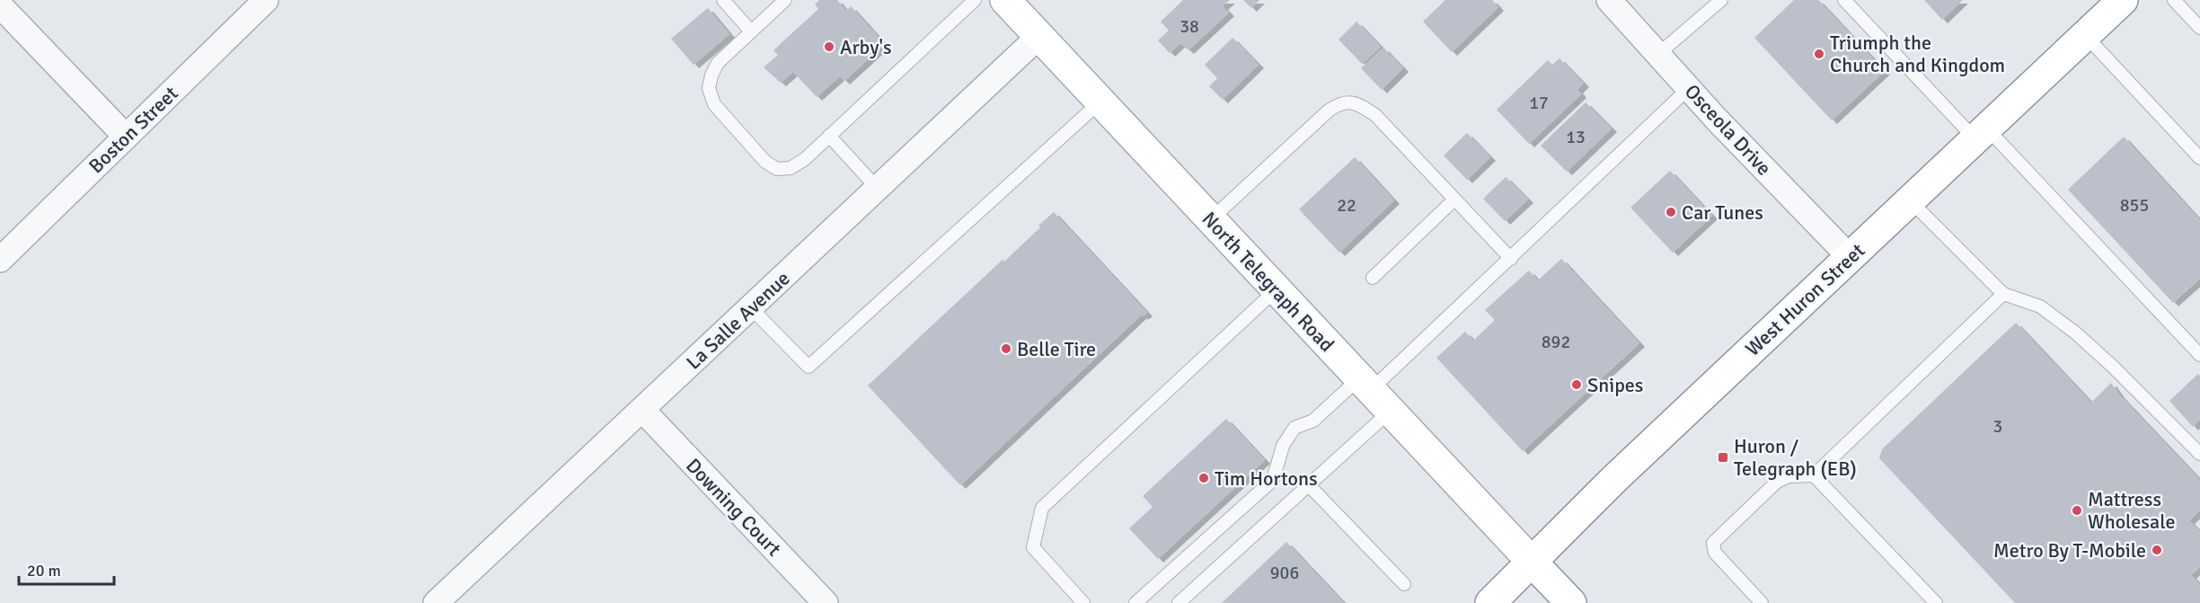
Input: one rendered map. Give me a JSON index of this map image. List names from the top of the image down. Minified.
{"streets":{"main road":["North Telegraph Road","West Huron Street"],"street":["Boston Street","Osceola Drive","La Salle Avenue","Downing Court"]},"crossings":[["Osceola Drive","West Huron Street"],["North Telegraph Road","West Huron Street"],["North Telegraph Road","La Salle Avenue"],["La Salle Avenue","Downing Court"]],"places":{"other":["Arby's","Triumph the Church and Kingdom","Car Tunes","Belle Tire","Snipes","Tim Hortons","Mattress Wholesale","Metro By T-Mobile"],"transit":["Huron / Telegraph (EB)"]},"house_numbers":["38","17","13","22","855","892","3","906"],"scale_bar":"20 m"}
